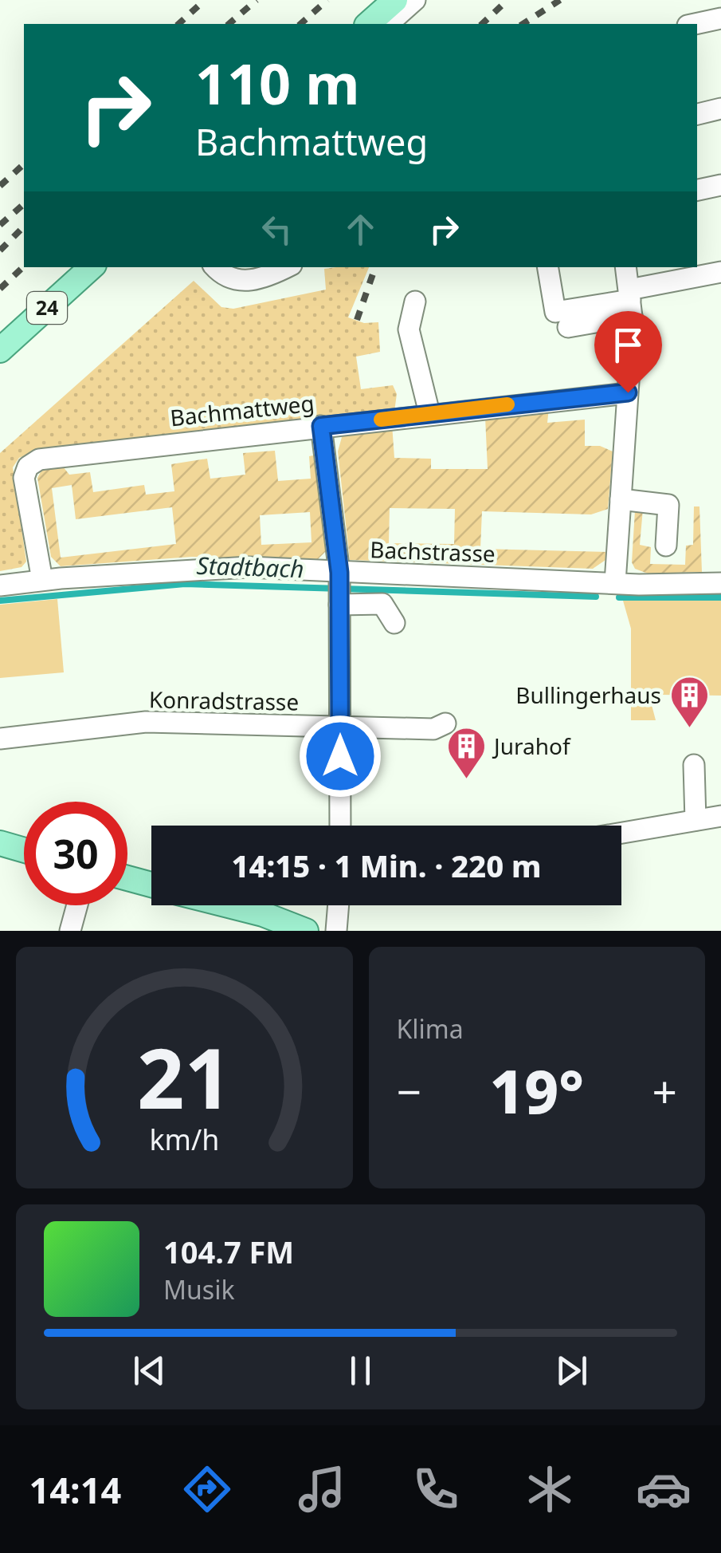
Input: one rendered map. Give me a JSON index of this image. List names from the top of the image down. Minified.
{"streets":{"main road":["24"],"street":["Bachmattweg","Bachstrasse","Konradstrasse"]},"crossings":[["Bachmattweg","Bachstrasse"]],"water":["Stadtbach"],"places":{"building":["Bullingerhaus","Jurahof"]},"page":{"turn":["110 m","Bachmattweg"],"limit":"30","trip":"14:15 · 1 Min. · 220 m","tile":"Klima","heat":["−","19°","+"],"song":["104.7 FM","Musik"],"tabs":"14:14","gauge":["21","km/h"]}}
